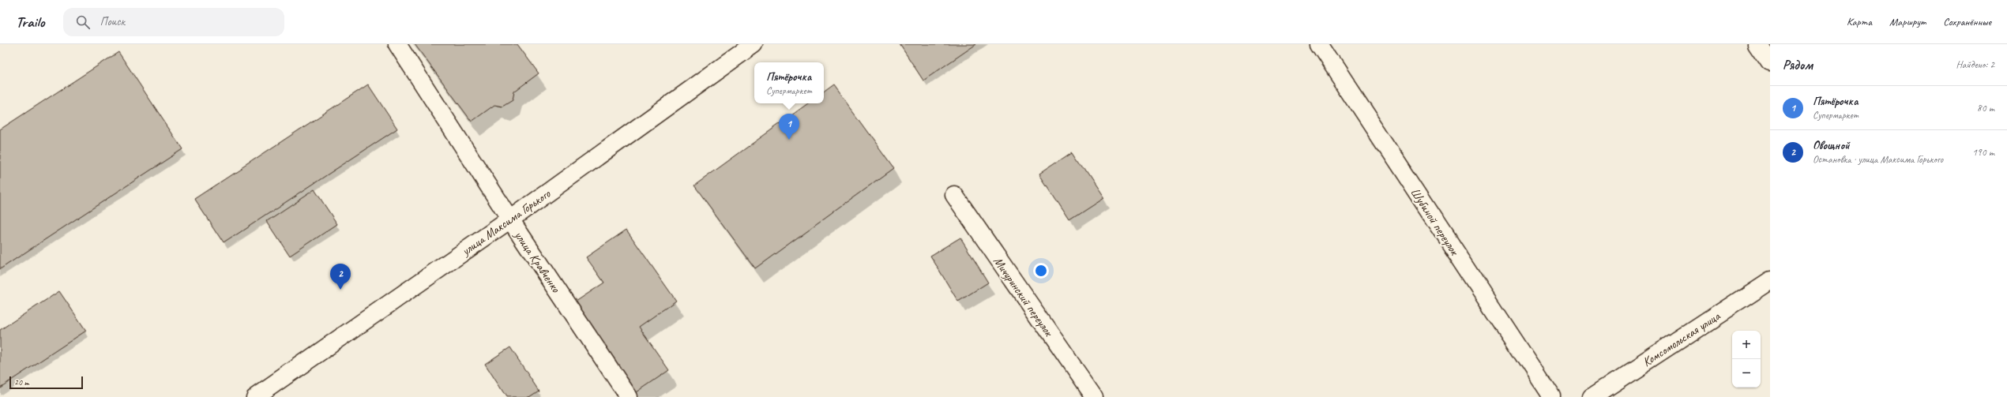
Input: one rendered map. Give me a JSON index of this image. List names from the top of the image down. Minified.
{"streets":{"street":["Шубиной переулок","улица Максима Горького","улица Кравченко","Мичуринский переулок","Комсомольская улица"]},"crossings":[["улица Максима Горького","улица Кравченко"]],"scale_bar":"20 m","page":{"header":"Trailo","search":"Поиск","nav":["Карта","Маршрут","Сохранённые"],"heading":["Рядом","Найдено: 2"],"popup":["Пятёрочка","Супермаркет"],"list":[{"mark":"1","name":"Пятёрочка","note":"Супермаркет","value":"80 m"},{"mark":"2","name":"Овощной","note":"Остановка · улица Максима Горького","value":"190 m"}],"pins":["1","2"],"map_buttons":["+","−"],"scale":"20 m"}}
